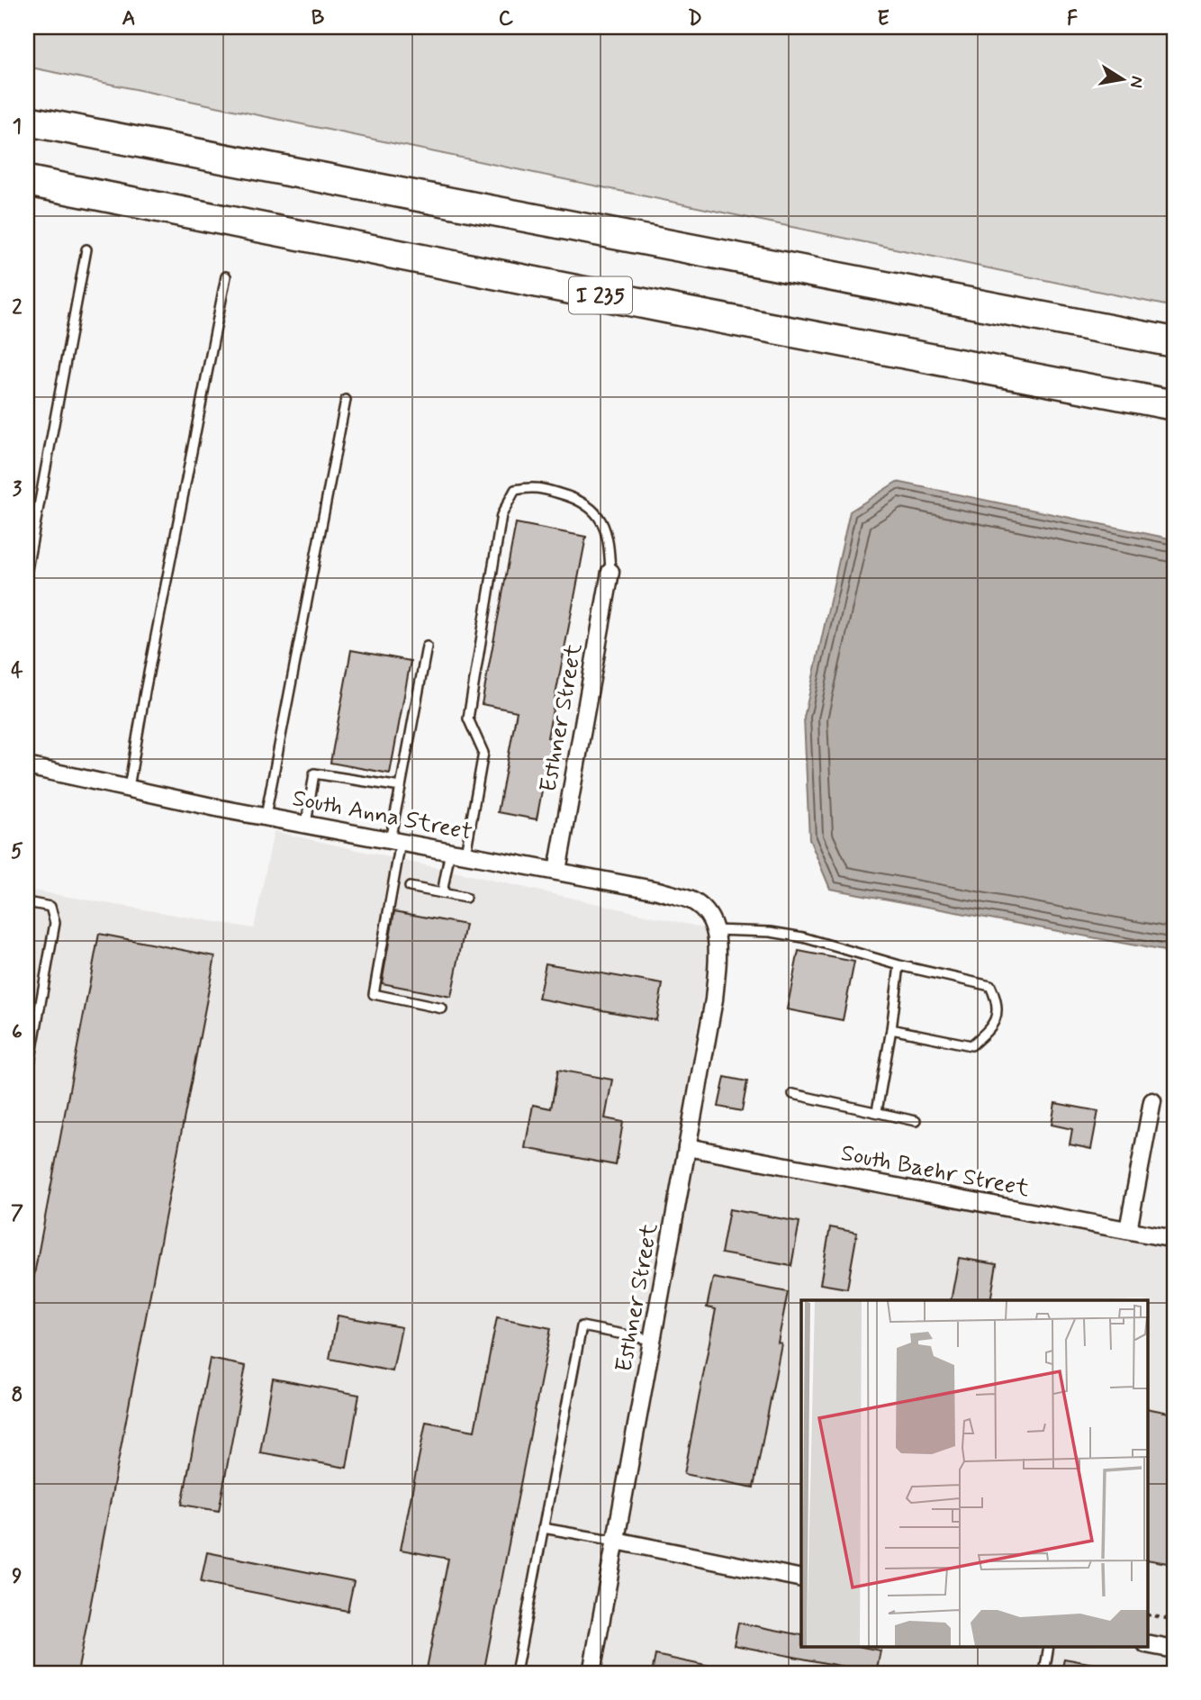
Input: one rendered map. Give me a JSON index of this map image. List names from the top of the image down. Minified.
{"streets":{"highway":["I 235"],"street":["Esthner Street","South Anna Street","South Baehr Street"]},"crossings":[["Esthner Street","South Anna Street"],["Esthner Street","South Baehr Street"]],"north":"right","grid":{"columns":["A","B","C","D","E","F"],"rows":["1","2","3","4","5","6","7","8","9"]}}
